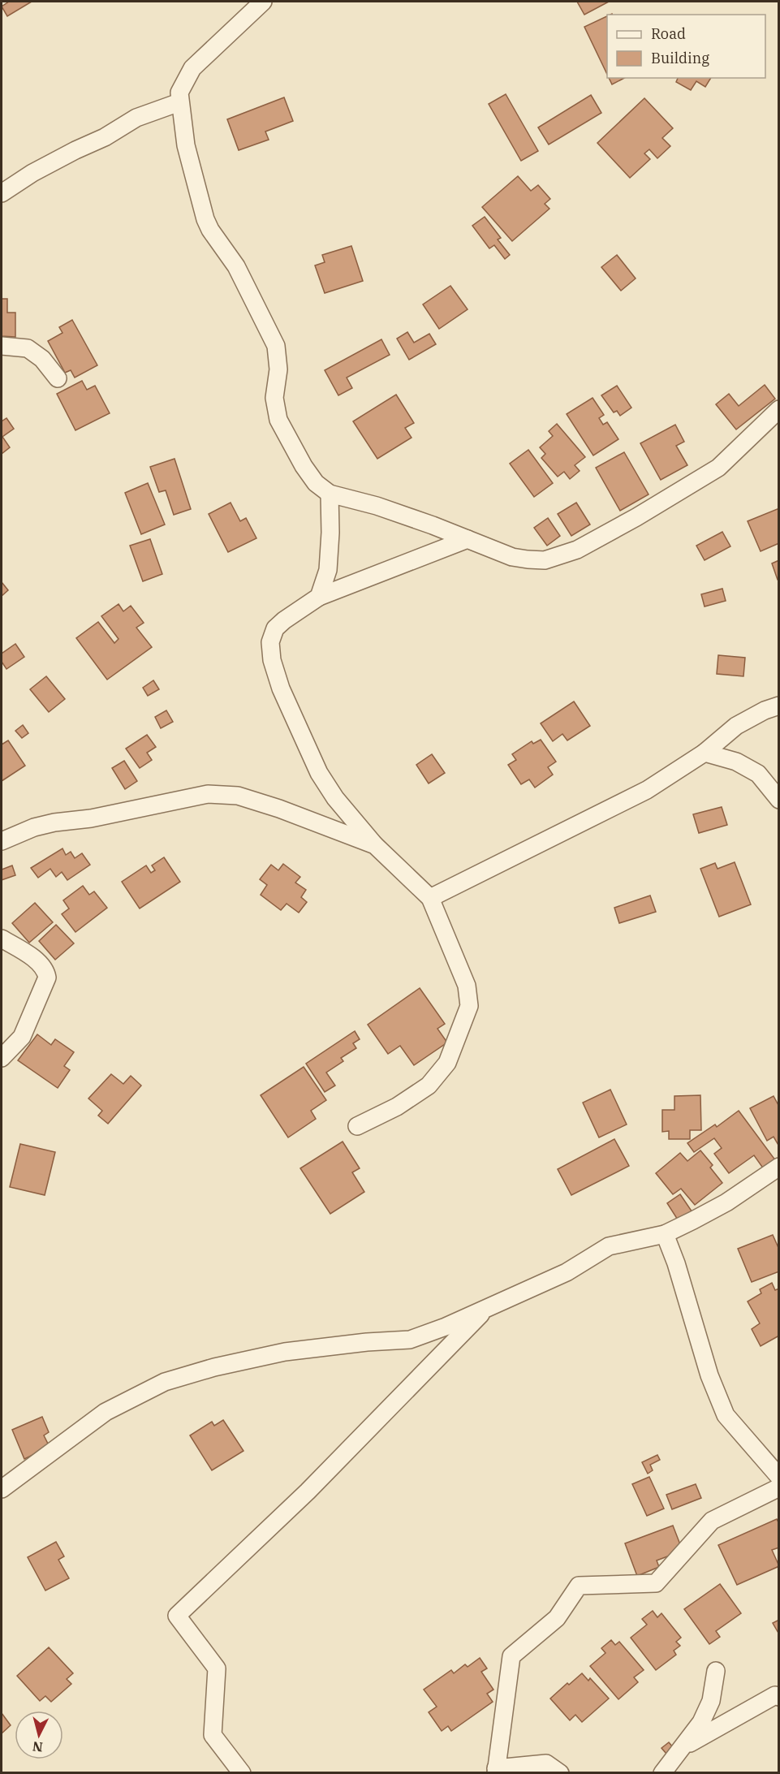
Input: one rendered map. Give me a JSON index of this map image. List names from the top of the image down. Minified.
{"legend":["Road","Building"],"north":"bottom"}
